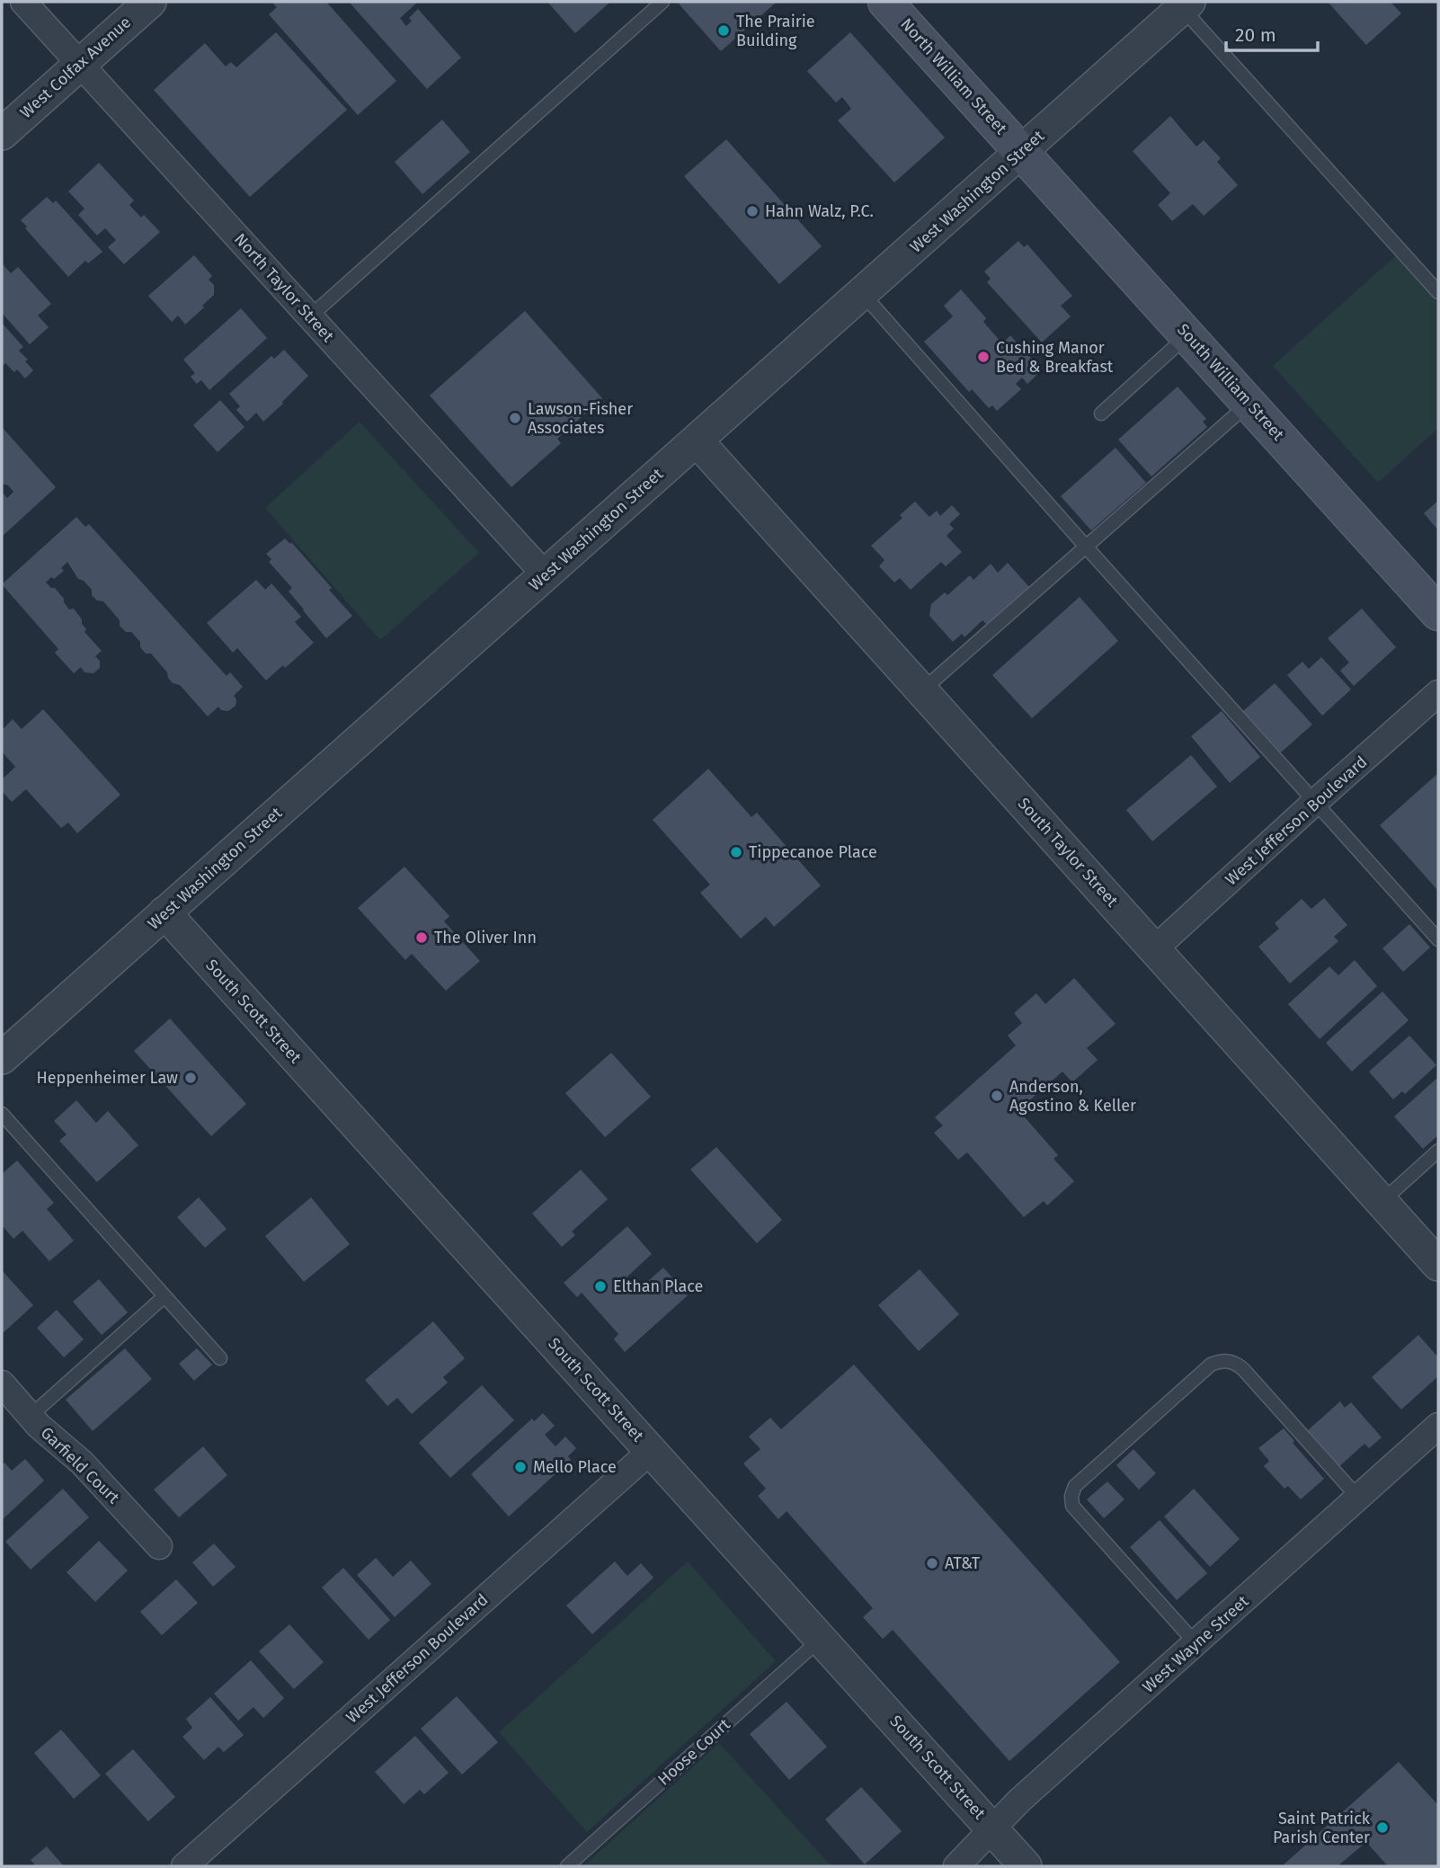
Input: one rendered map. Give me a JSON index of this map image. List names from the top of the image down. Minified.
{"streets":{"main road":["North William Street","South William Street"],"street":["West Colfax Avenue","West Washington Street","North Taylor Street","West Jefferson Boulevard","South Taylor Street","South Scott Street","Garfield Court","West Wayne Street"],"lane":["Hoose Court"]},"crossings":[["West Colfax Avenue","North Taylor Street"],["North William Street","West Washington Street"],["North William Street","South William Street"],["West Washington Street","North Taylor Street"],["West Washington Street","South William Street"],["West Washington Street","South Taylor Street"],["West Washington Street","South Scott Street"],["West Jefferson Boulevard","South Taylor Street"],["West Jefferson Boulevard","South Scott Street"],["South Scott Street","West Wayne Street"],["South Scott Street","Hoose Court"]],"places":["The Prairie Building","Hahn Walz, P.C.","Cushing Manor Bed & Breakfast","Lawson-Fisher Associates","Tippecanoe Place","The Oliver Inn","Heppenheimer Law","Anderson, Agostino & Keller","Elthan Place","Mello Place","AT&T","Saint Patrick Parish Center"],"scale_bar":"20 m"}
